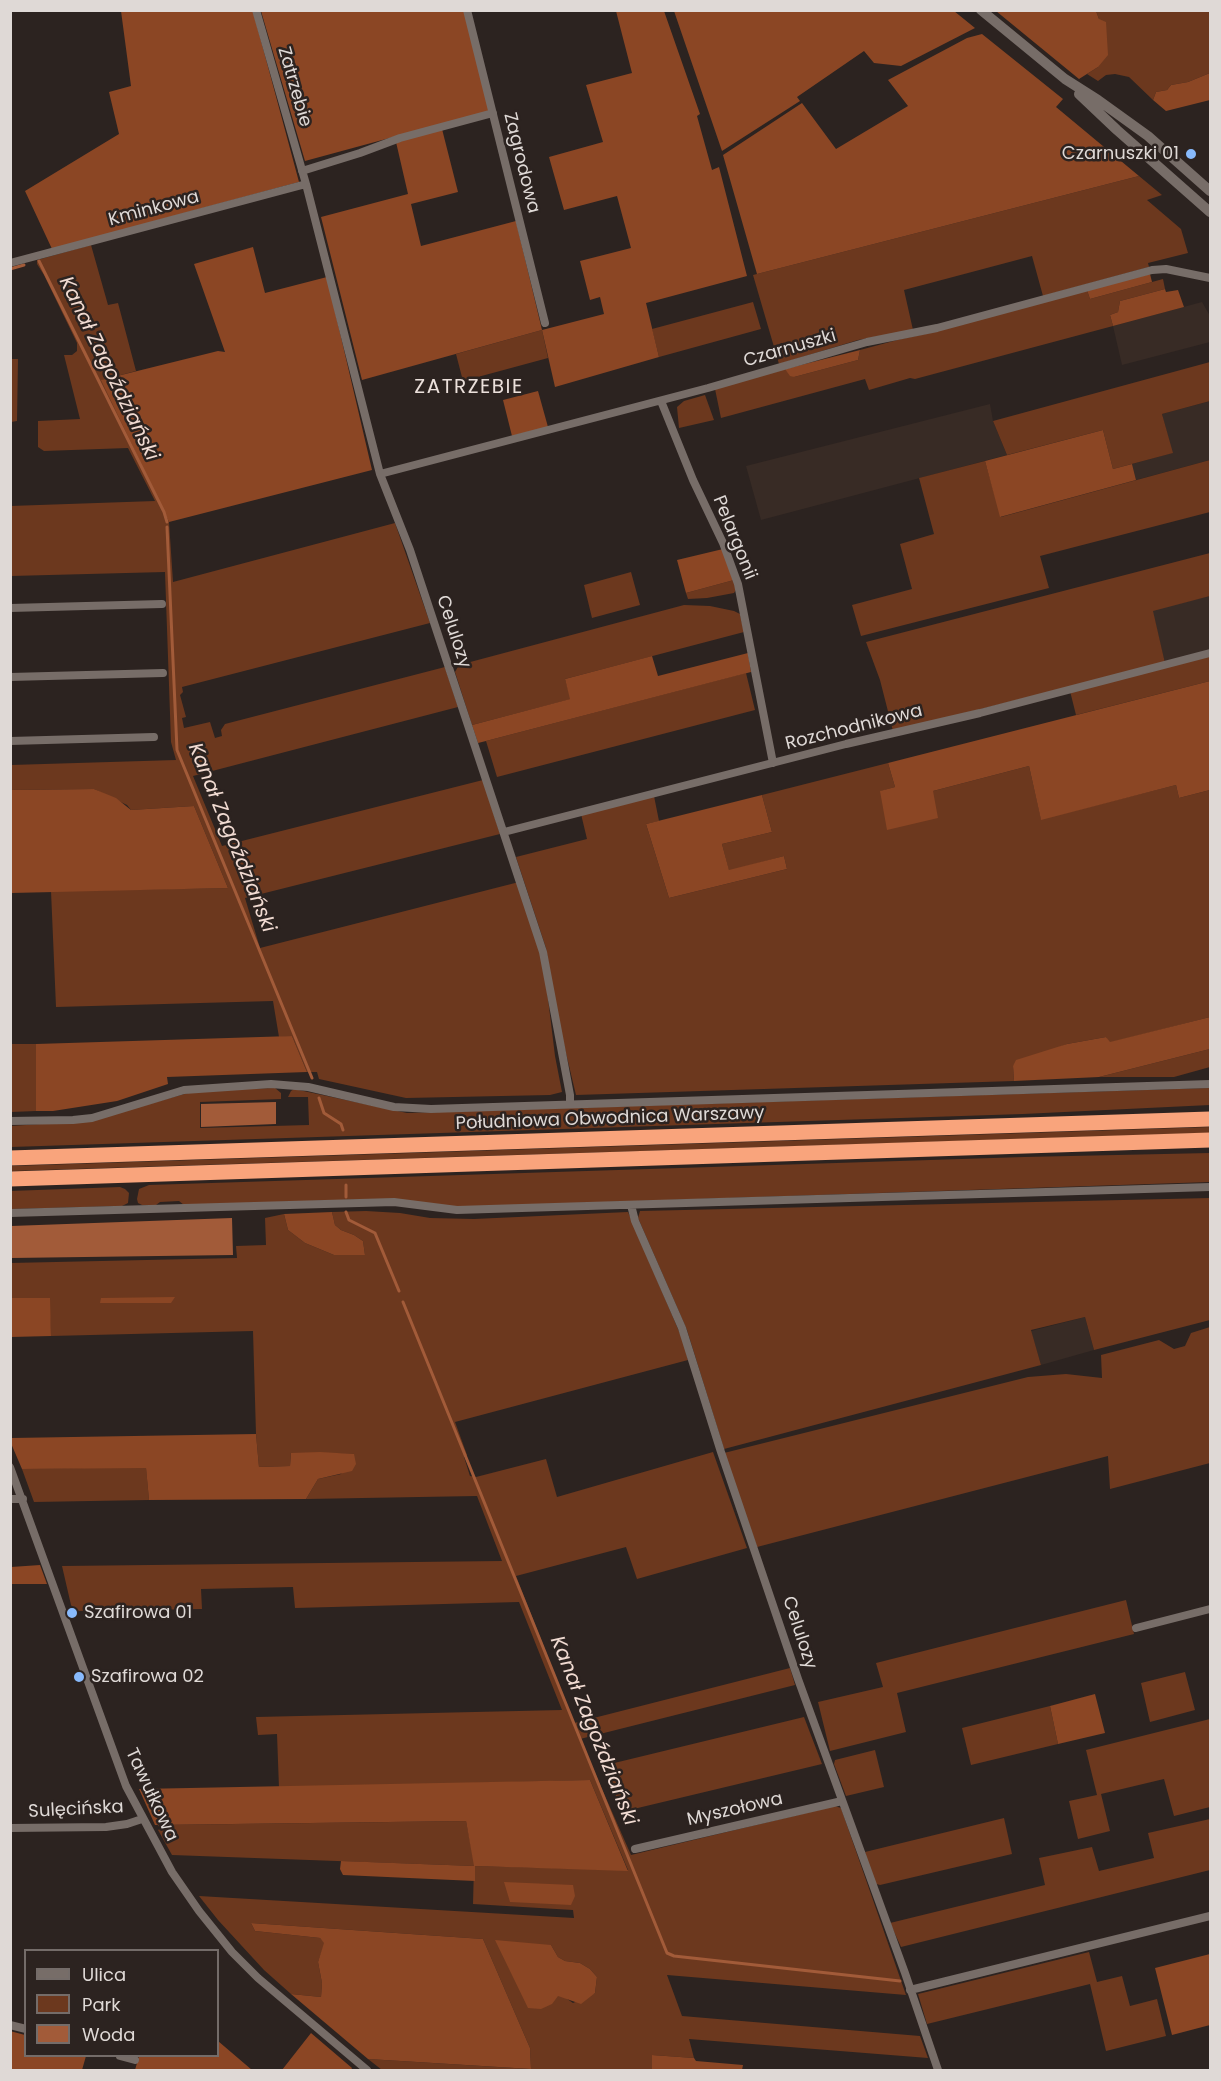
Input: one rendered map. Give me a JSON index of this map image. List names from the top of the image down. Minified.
{"streets":{"highway":["Południowa Obwodnica Warszawy"],"street":["Zatrzebie","Zagrodowa","Kminkowa","Czarnuszki","Pelargonii","Celulozy","Rozchodnikowa","Tawułkowa","Sulęcińska","Myszołowa"]},"crossings":[["Zatrzebie","Celulozy"],["Kminkowa","Celulozy"],["Czarnuszki","Pelargonii"],["Czarnuszki","Celulozy"],["Pelargonii","Rozchodnikowa"],["Celulozy","Rozchodnikowa"],["Celulozy","Myszołowa"],["Tawułkowa","Sulęcińska"]],"districts":["ZATRZEBIE"],"water":["Kanał Zagoździański"],"places":["Czarnuszki 01","Szafirowa 01","Szafirowa 02"],"legend":["Ulica","Park","Woda"]}
